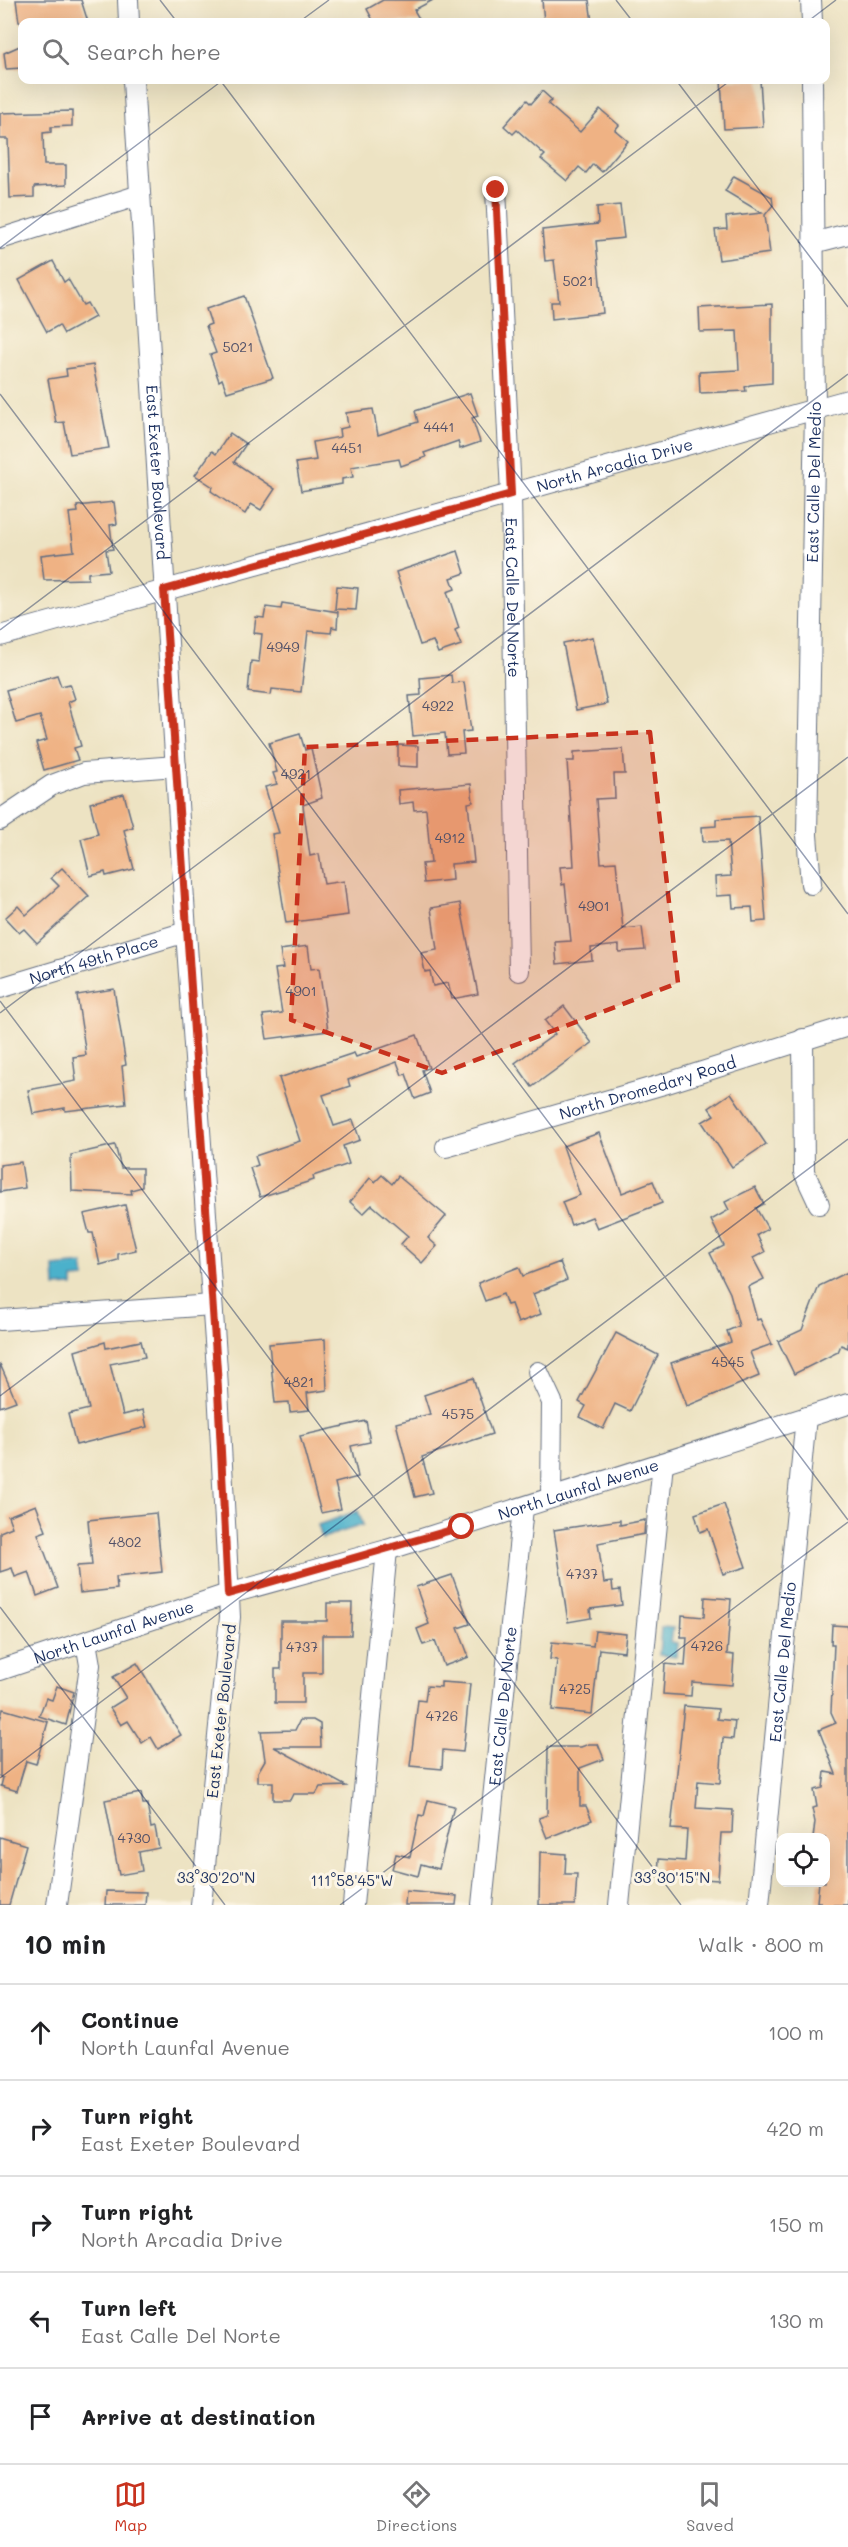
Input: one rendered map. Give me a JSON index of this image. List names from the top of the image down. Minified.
{"streets":{"street":["North Arcadia Drive","East Exeter Boulevard","East Calle Del Medio","East Calle Del Norte","North 49th Place","North Dromedary Road","North Launfal Avenue"]},"crossings":[["North Arcadia Drive","East Exeter Boulevard"],["North Arcadia Drive","East Calle Del Medio"],["North Arcadia Drive","East Calle Del Norte"],["East Exeter Boulevard","North 49th Place"],["East Exeter Boulevard","North Launfal Avenue"],["East Calle Del Medio","North Launfal Avenue"],["East Calle Del Norte","North Launfal Avenue"]],"house_numbers":["5021","5021","4441","4451","4949","4922","4921","4912","4901","4901","4545","4821","4575","4802","4737","4726","4737","4725","4726","4730"],"page":{"search":"Search here","heading":["10 min","Walk · 800 m"],"list":[["Continue","North Launfal Avenue","100 m"],["Turn right","East Exeter Boulevard","420 m"],["Turn right","North Arcadia Drive","150 m"],["Turn left","East Calle Del Norte","130 m"],"Arrive at destination"],"nav":["Map","Directions","Saved"]},"coordinates":["33°30'20\"N","33°30'15\"N","111°58'45\"W"]}
